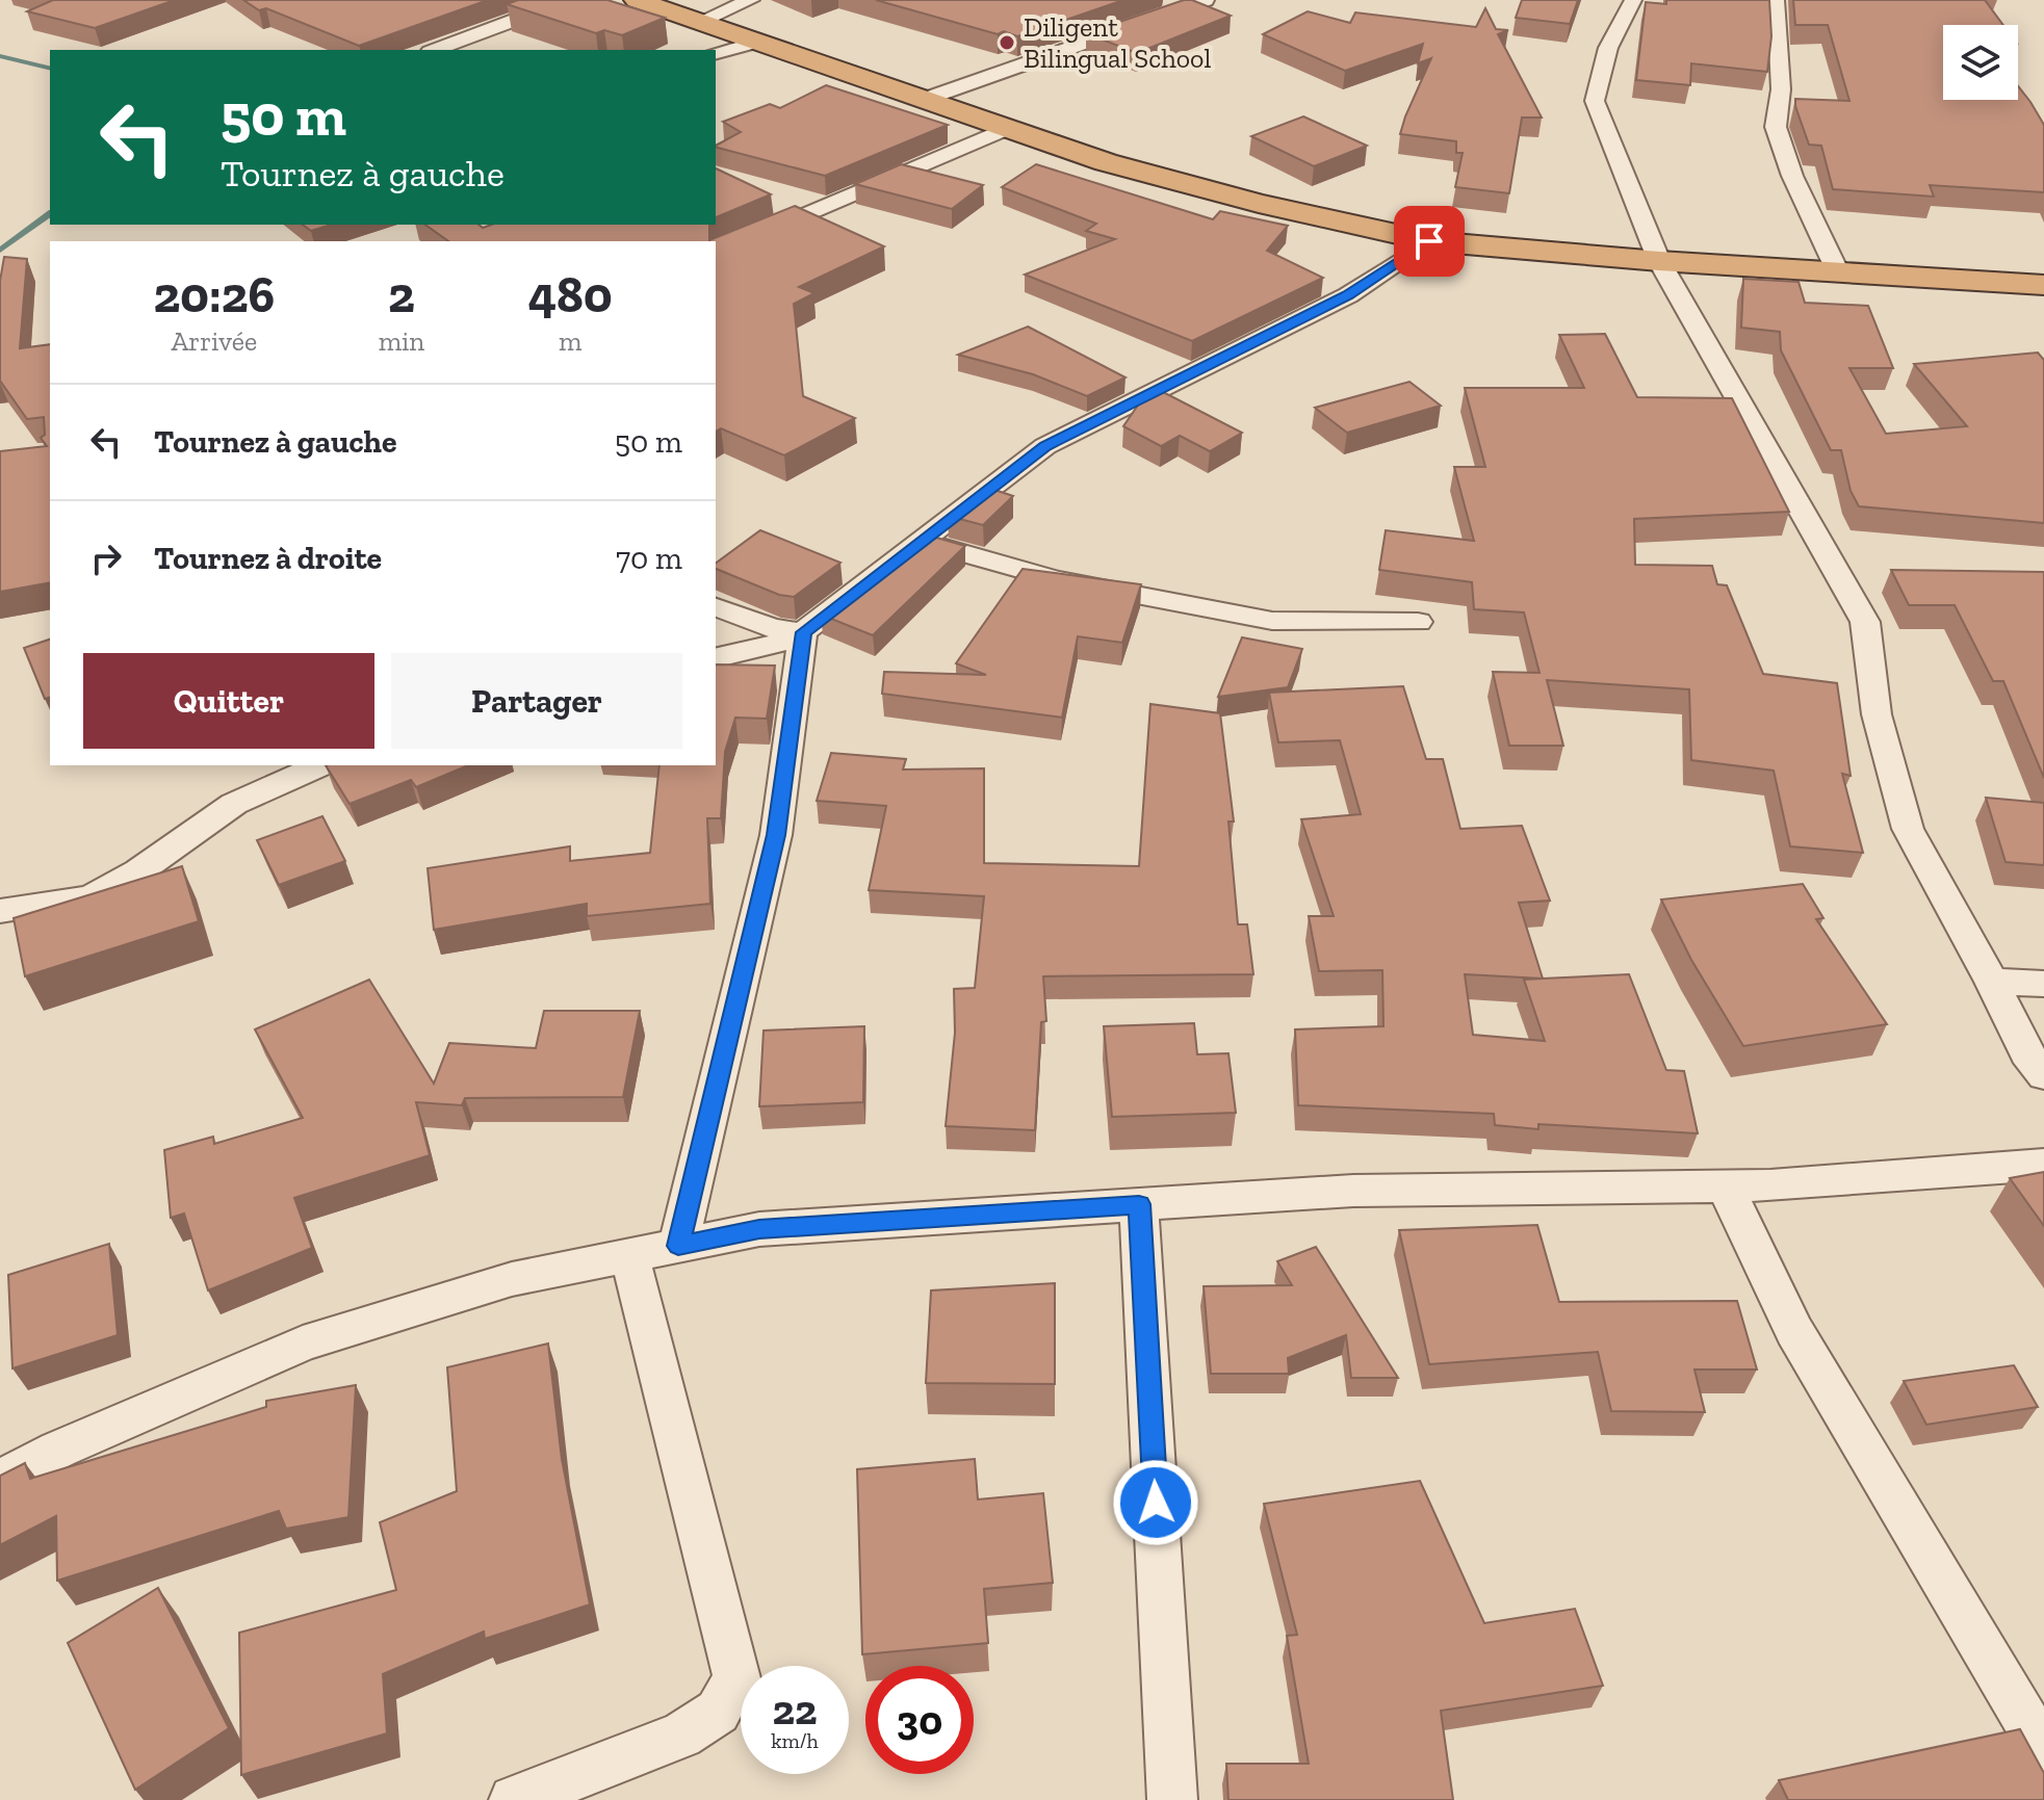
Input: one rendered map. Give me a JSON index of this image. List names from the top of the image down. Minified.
{"places":["Diligent Bilingual School"],"page":{"turn":["50 m","Tournez à gauche"],"eta":["20:26","Arrivée","2","min","480","m"],"list":[{"name":"Tournez à gauche","value":"50 m"},{"name":"Tournez à droite","value":"70 m"}],"buttons":["Quitter","Partager"],"speed":"22 km/h","limit":"30"}}
